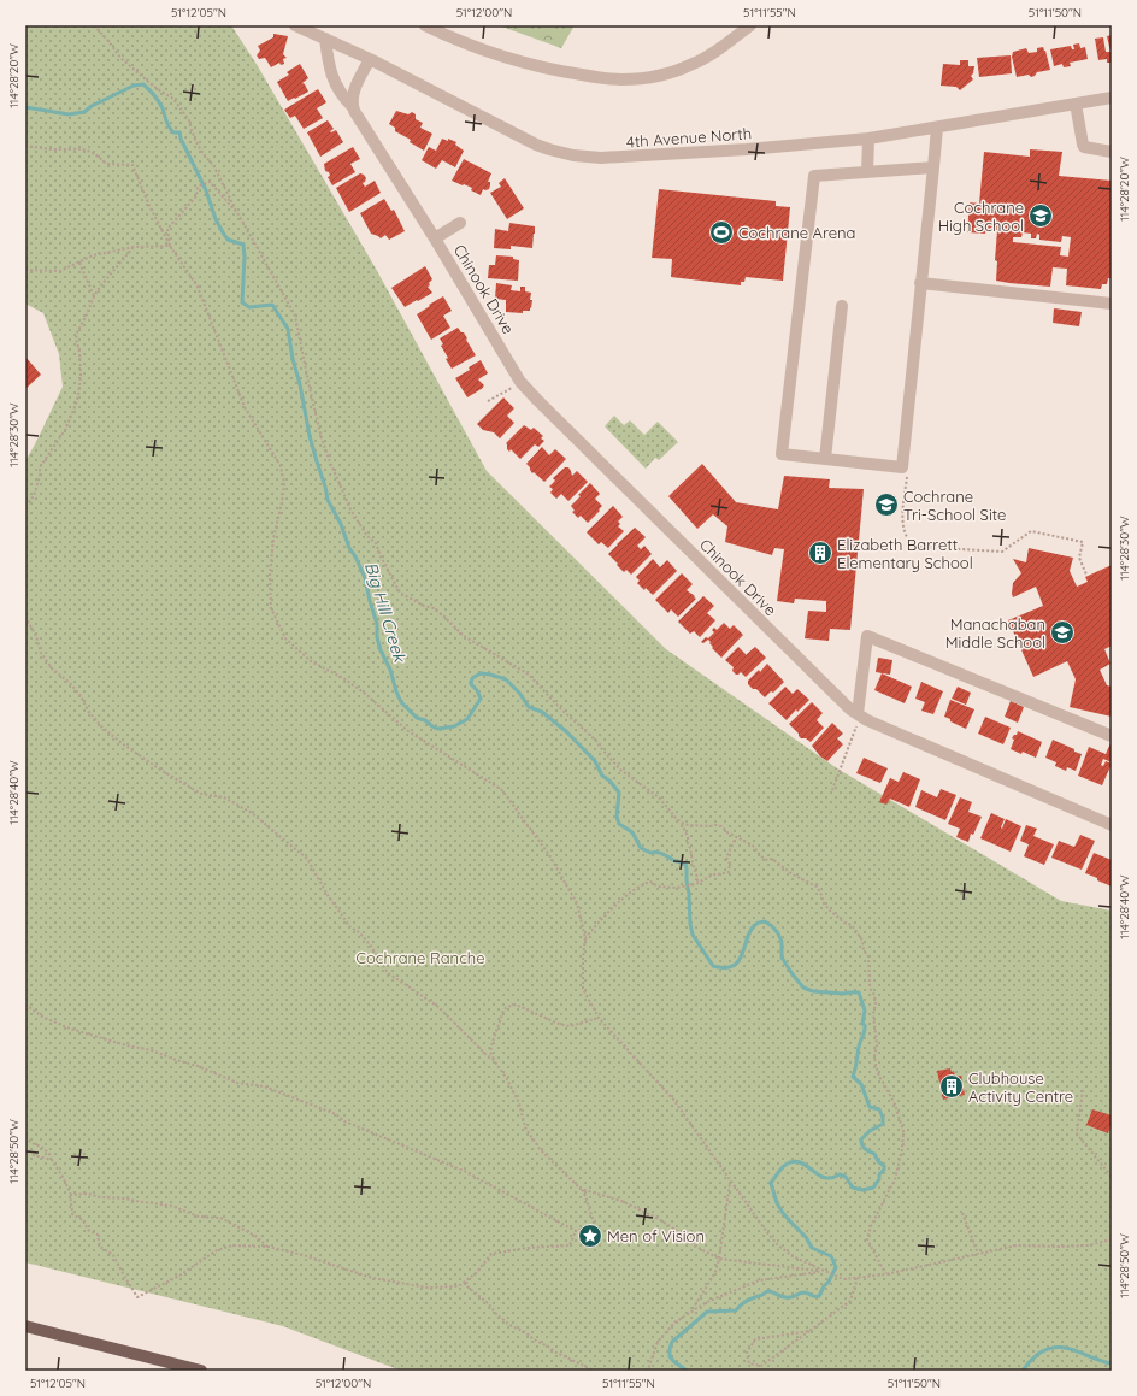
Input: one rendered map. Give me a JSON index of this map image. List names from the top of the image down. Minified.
{"streets":{"street":["4th Avenue North","Chinook Drive"]},"crossings":[["4th Avenue North","Chinook Drive"]],"water":["Big Hill Creek"],"parks":["Cochrane Ranche"],"places":{"school or university":["Cochrane High School","Cochrane Tri-School Site","Manachaban Middle School"],"sports":["Cochrane Arena"],"building":["Elizabeth Barrett Elementary School","Clubhouse Activity Centre"],"place":["Men of Vision"]},"coordinates":["51°12'05\"N","51°12'00\"N","51°11'55\"N","51°11'50\"N","114°28'20\"W","114°28'30\"W","114°28'40\"W","114°28'50\"W"]}
